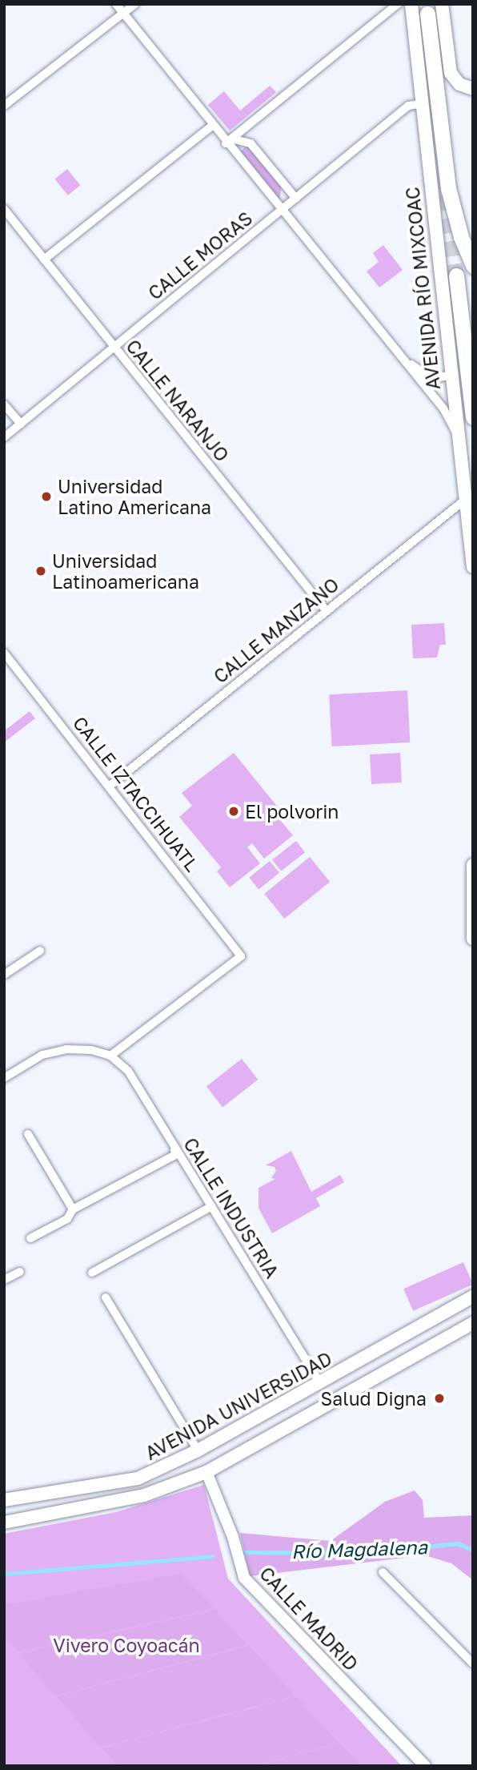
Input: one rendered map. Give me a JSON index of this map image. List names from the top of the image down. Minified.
{"streets":{"main road":["AVENIDA RÍO MIXCOAC","AVENIDA UNIVERSIDAD"],"street":["CALLE MORAS","CALLE NARANJO","CALLE MANZANO","CALLE IZTACCIHUATL","CALLE INDUSTRIA","CALLE MADRID"]},"crossings":[["CALLE MORAS","AVENIDA RÍO MIXCOAC"],["CALLE MORAS","CALLE NARANJO"],["AVENIDA RÍO MIXCOAC","CALLE MANZANO"],["CALLE NARANJO","CALLE MANZANO"],["CALLE MANZANO","CALLE IZTACCIHUATL"],["CALLE IZTACCIHUATL","CALLE INDUSTRIA"],["CALLE INDUSTRIA","AVENIDA UNIVERSIDAD"],["AVENIDA UNIVERSIDAD","CALLE MADRID"]],"water":["Río Magdalena"],"parks":["Vivero Coyoacán"],"places":["Universidad Latino Americana","Universidad Latinoamericana","El polvorin","Salud Digna"]}
